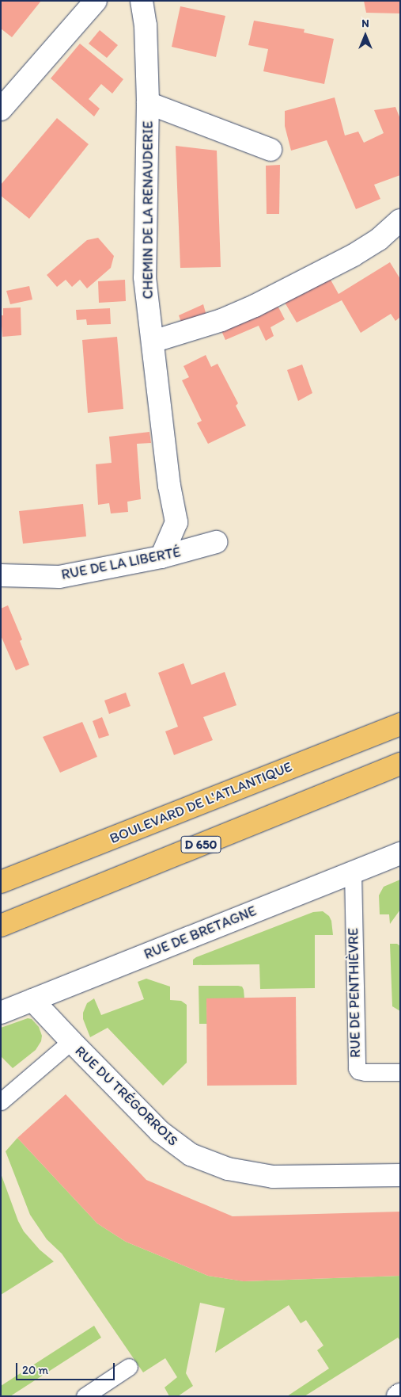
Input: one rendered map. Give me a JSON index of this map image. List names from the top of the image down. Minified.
{"streets":{"main road":["BOULEVARD DE L'ATLANTIQUE","D 650"],"street":["CHEMIN DE LA RENAUDERIE","RUE DE LA LIBERTÉ","RUE DE BRETAGNE","RUE DU TRÉGORROIS"],"lane":["RUE DE PENTHIÈVRE"]},"crossings":[["CHEMIN DE LA RENAUDERIE","RUE DE LA LIBERTÉ"],["RUE DE BRETAGNE","RUE DE PENTHIÈVRE"],["RUE DE BRETAGNE","RUE DU TRÉGORROIS"]],"scale_bar":"20 m","north":"top"}
